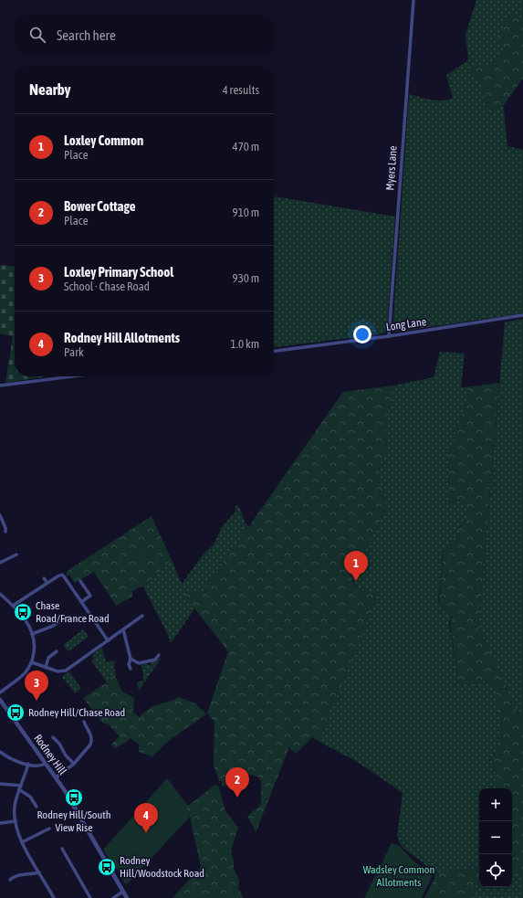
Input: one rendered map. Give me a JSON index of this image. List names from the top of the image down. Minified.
{"streets":{"street":["Myers Lane","Long Lane","Rodney Hill"]},"crossings":[["Myers Lane","Long Lane"]],"parks":["Wadsley Common Allotments"],"places":{"bus stop":["Chase Road/France Road","Rodney Hill/Chase Road","Rodney Hill/South View Rise","Rodney Hill/Woodstock Road"]},"page":{"search":"Search here","heading":["Nearby","4 results"],"list":[{"mark":"1","name":"Loxley Common","note":"Place","value":"470 m"},{"mark":"2","name":"Bower Cottage","note":"Place","value":"910 m"},{"mark":"3","name":"Loxley Primary School","note":"School · Chase Road","value":"930 m"},{"mark":"4","name":"Rodney Hill Allotments","note":"Park","value":"1.0 km"}],"pins":["1","3","2","4"],"map_buttons":["+","−"]}}
